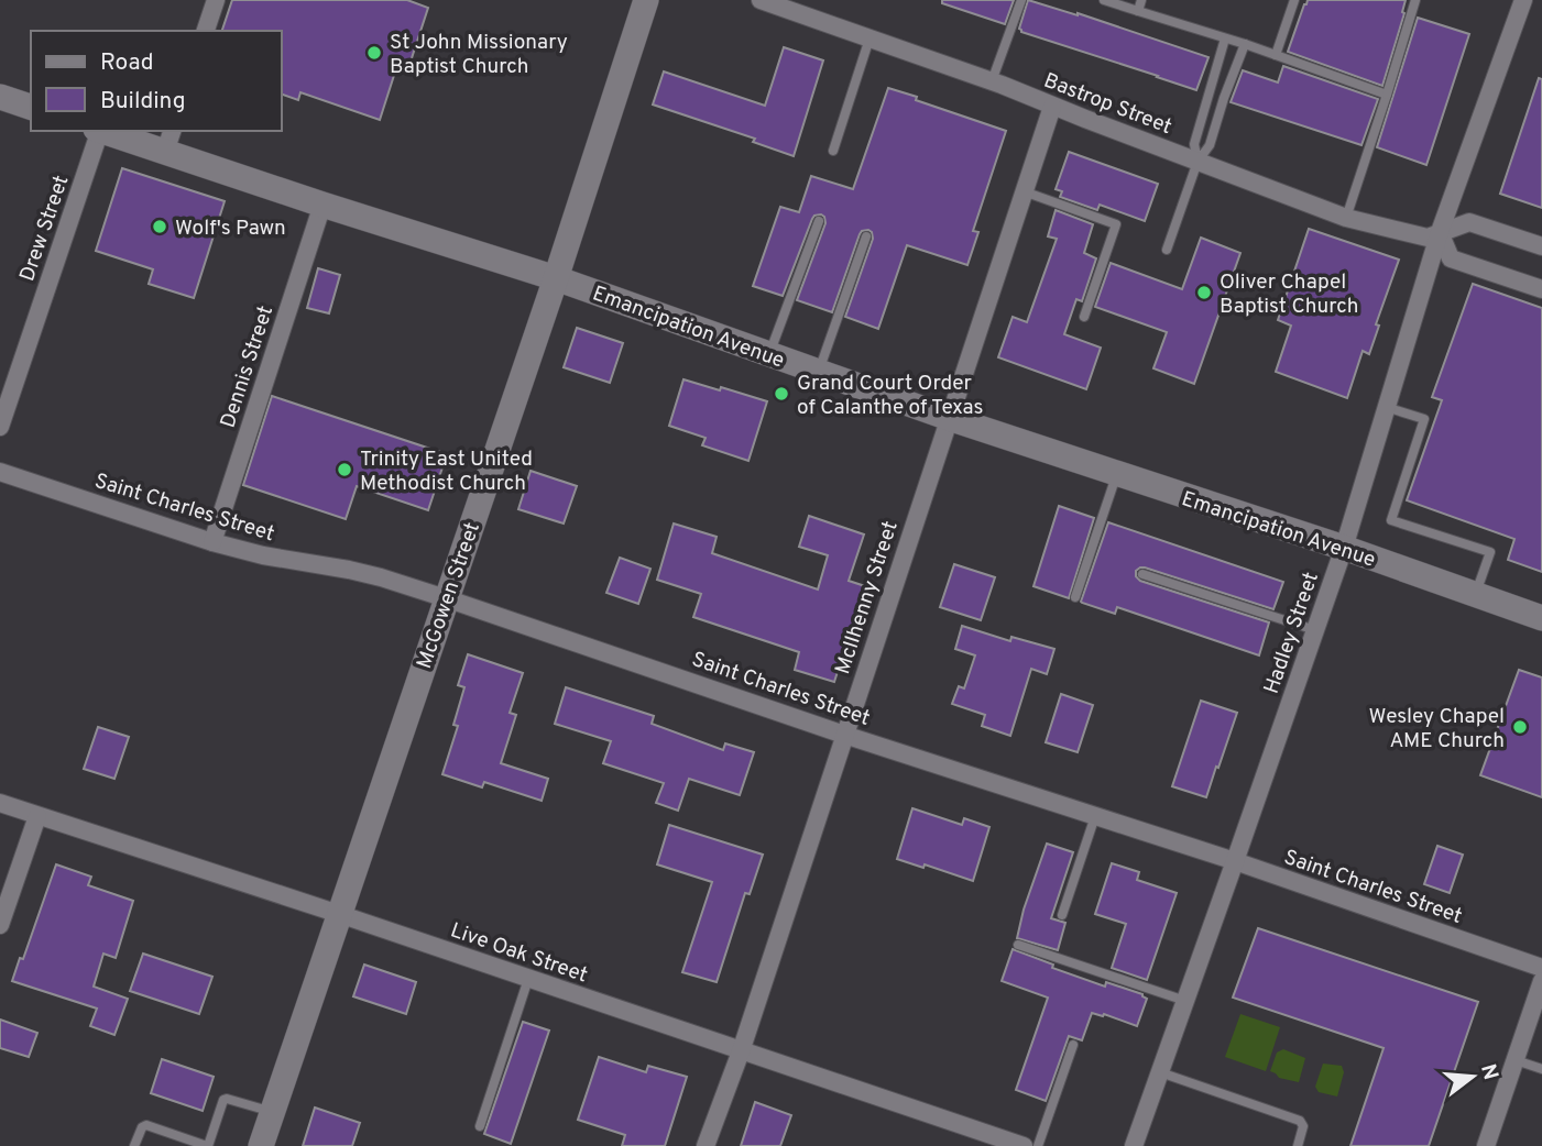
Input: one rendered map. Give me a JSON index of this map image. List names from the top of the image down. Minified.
{"streets":{"main road":["Emancipation Avenue","McGowen Street"],"street":["Bastrop Street","Drew Street","Dennis Street","Saint Charles Street","McIlhenny Street","Hadley Street","Live Oak Street"]},"crossings":[["Bastrop Street","McIlhenny Street"],["Bastrop Street","Hadley Street"],["Emancipation Avenue","Dennis Street"],["Emancipation Avenue","McGowen Street"],["Emancipation Avenue","McIlhenny Street"],["Emancipation Avenue","Hadley Street"],["Dennis Street","Saint Charles Street"],["Saint Charles Street","McGowen Street"],["Saint Charles Street","McIlhenny Street"],["Saint Charles Street","Hadley Street"],["McGowen Street","Live Oak Street"],["McIlhenny Street","Live Oak Street"]],"places":["St John Missionary Baptist Church","Wolf's Pawn","Oliver Chapel Baptist Church","Grand Court Order of Calanthe of Texas","Trinity East United Methodist Church","Wesley Chapel AME Church"],"legend":["Road","Building"],"north":"right"}
